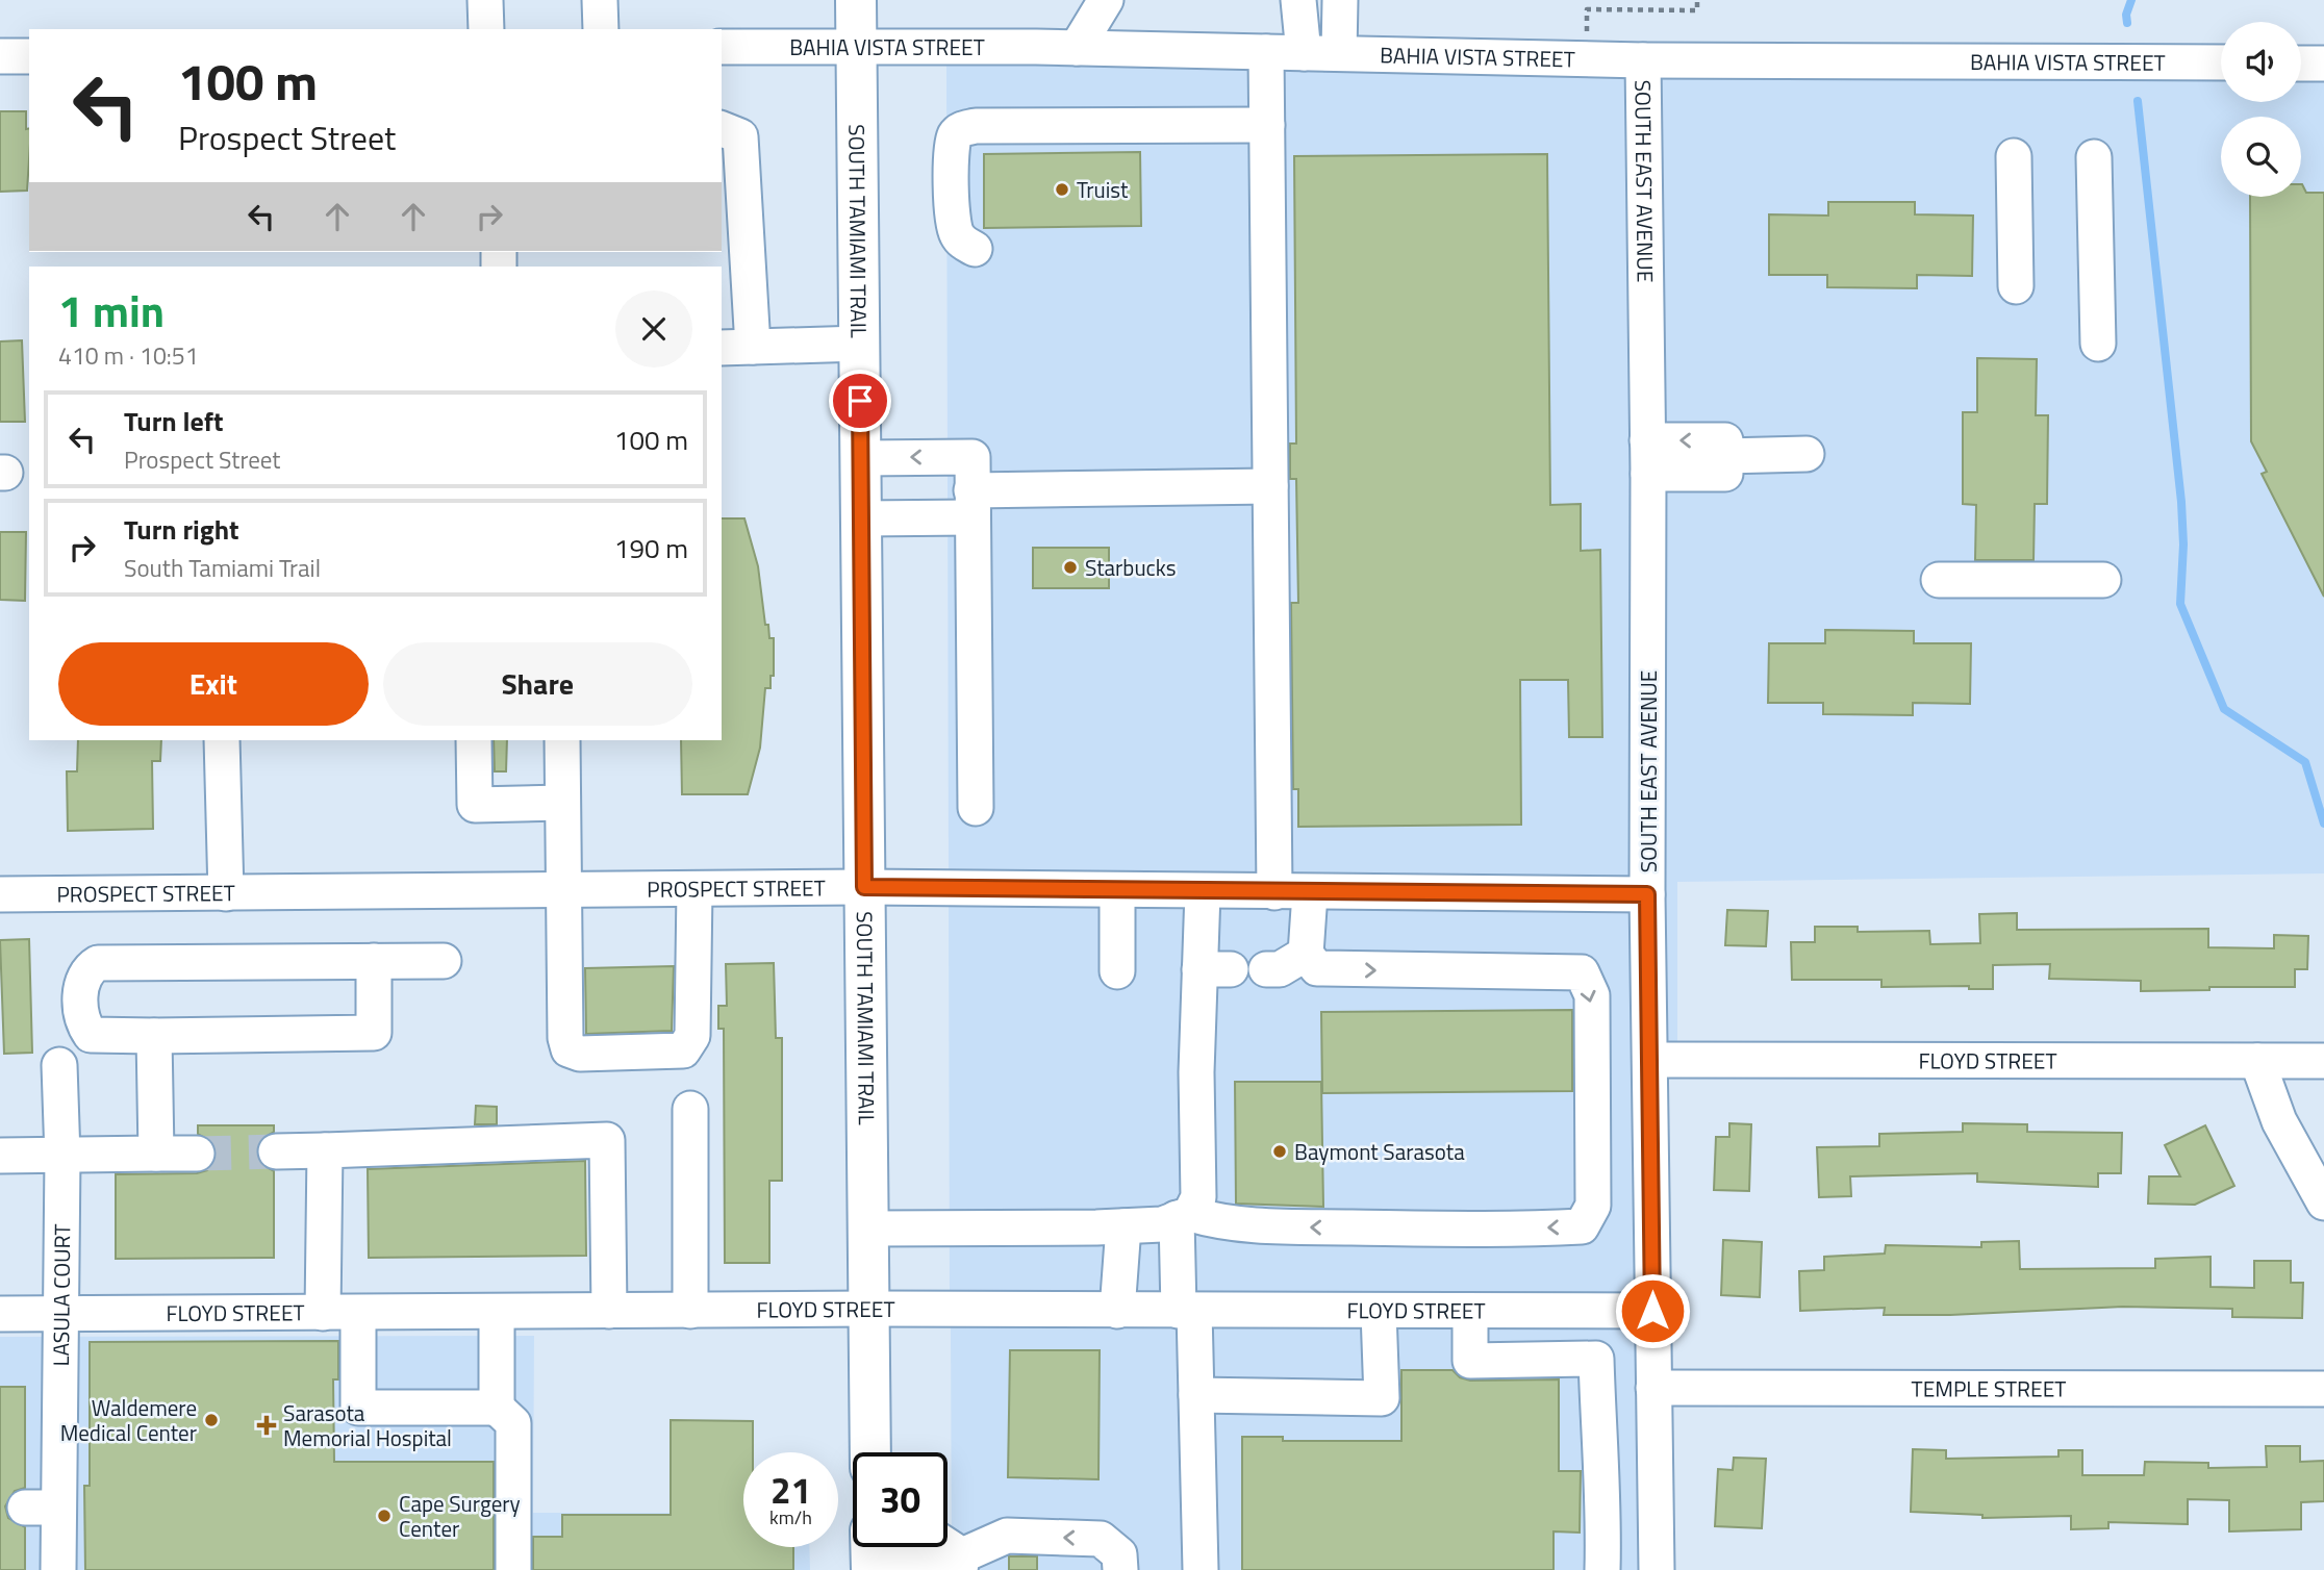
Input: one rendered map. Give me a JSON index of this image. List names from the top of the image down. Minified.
{"streets":{"main road":["SOUTH TAMIAMI TRAIL"],"street":["BAHIA VISTA STREET","SOUTH EAST AVENUE","PROSPECT STREET","FLOYD STREET","LASULA COURT","TEMPLE STREET"]},"crossings":[["BAHIA VISTA STREET","SOUTH EAST AVENUE"],["BAHIA VISTA STREET","SOUTH TAMIAMI TRAIL"],["SOUTH EAST AVENUE","PROSPECT STREET"],["SOUTH EAST AVENUE","FLOYD STREET"],["SOUTH EAST AVENUE","TEMPLE STREET"],["SOUTH TAMIAMI TRAIL","PROSPECT STREET"],["SOUTH TAMIAMI TRAIL","FLOYD STREET"],["FLOYD STREET","LASULA COURT"]],"places":{"other":["Truist","Starbucks","Baymont Sarasota","Waldemere Medical Center","Cape Surgery Center"],"health":["Sarasota Memorial Hospital"]},"page":{"turn":["100 m","Prospect Street"],"heading":["1 min","410 m · 10:51"],"list":[{"name":"Turn left","note":"Prospect Street","value":"100 m"},{"name":"Turn right","note":"South Tamiami Trail","value":"190 m"}],"buttons":["Exit","Share"],"speed":"21 km/h","limit":"30"}}
